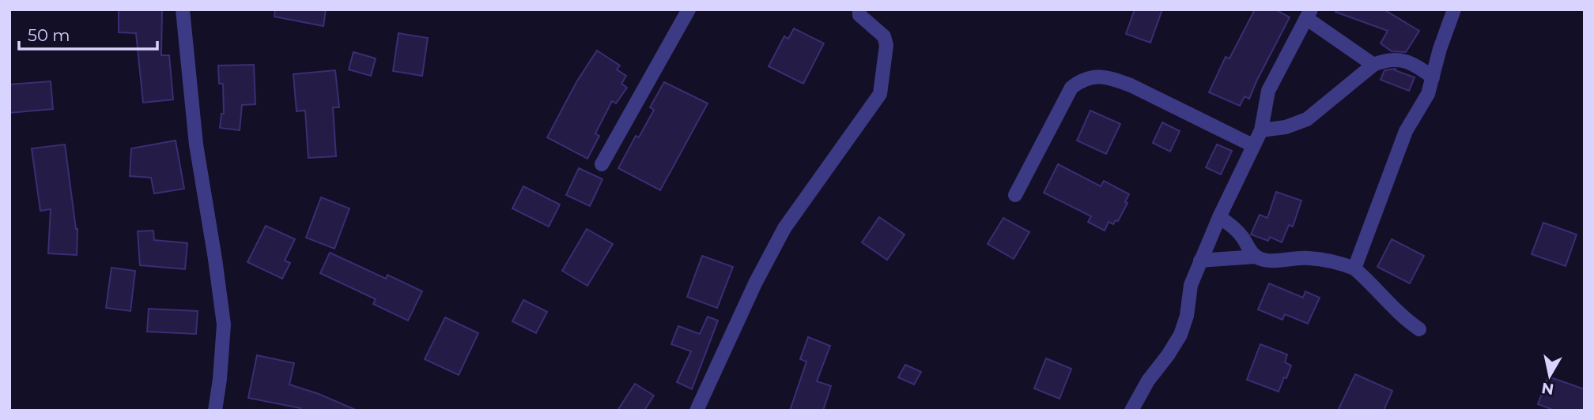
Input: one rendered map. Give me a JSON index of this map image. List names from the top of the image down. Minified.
{"scale_bar":"50 m","north":"bottom"}
